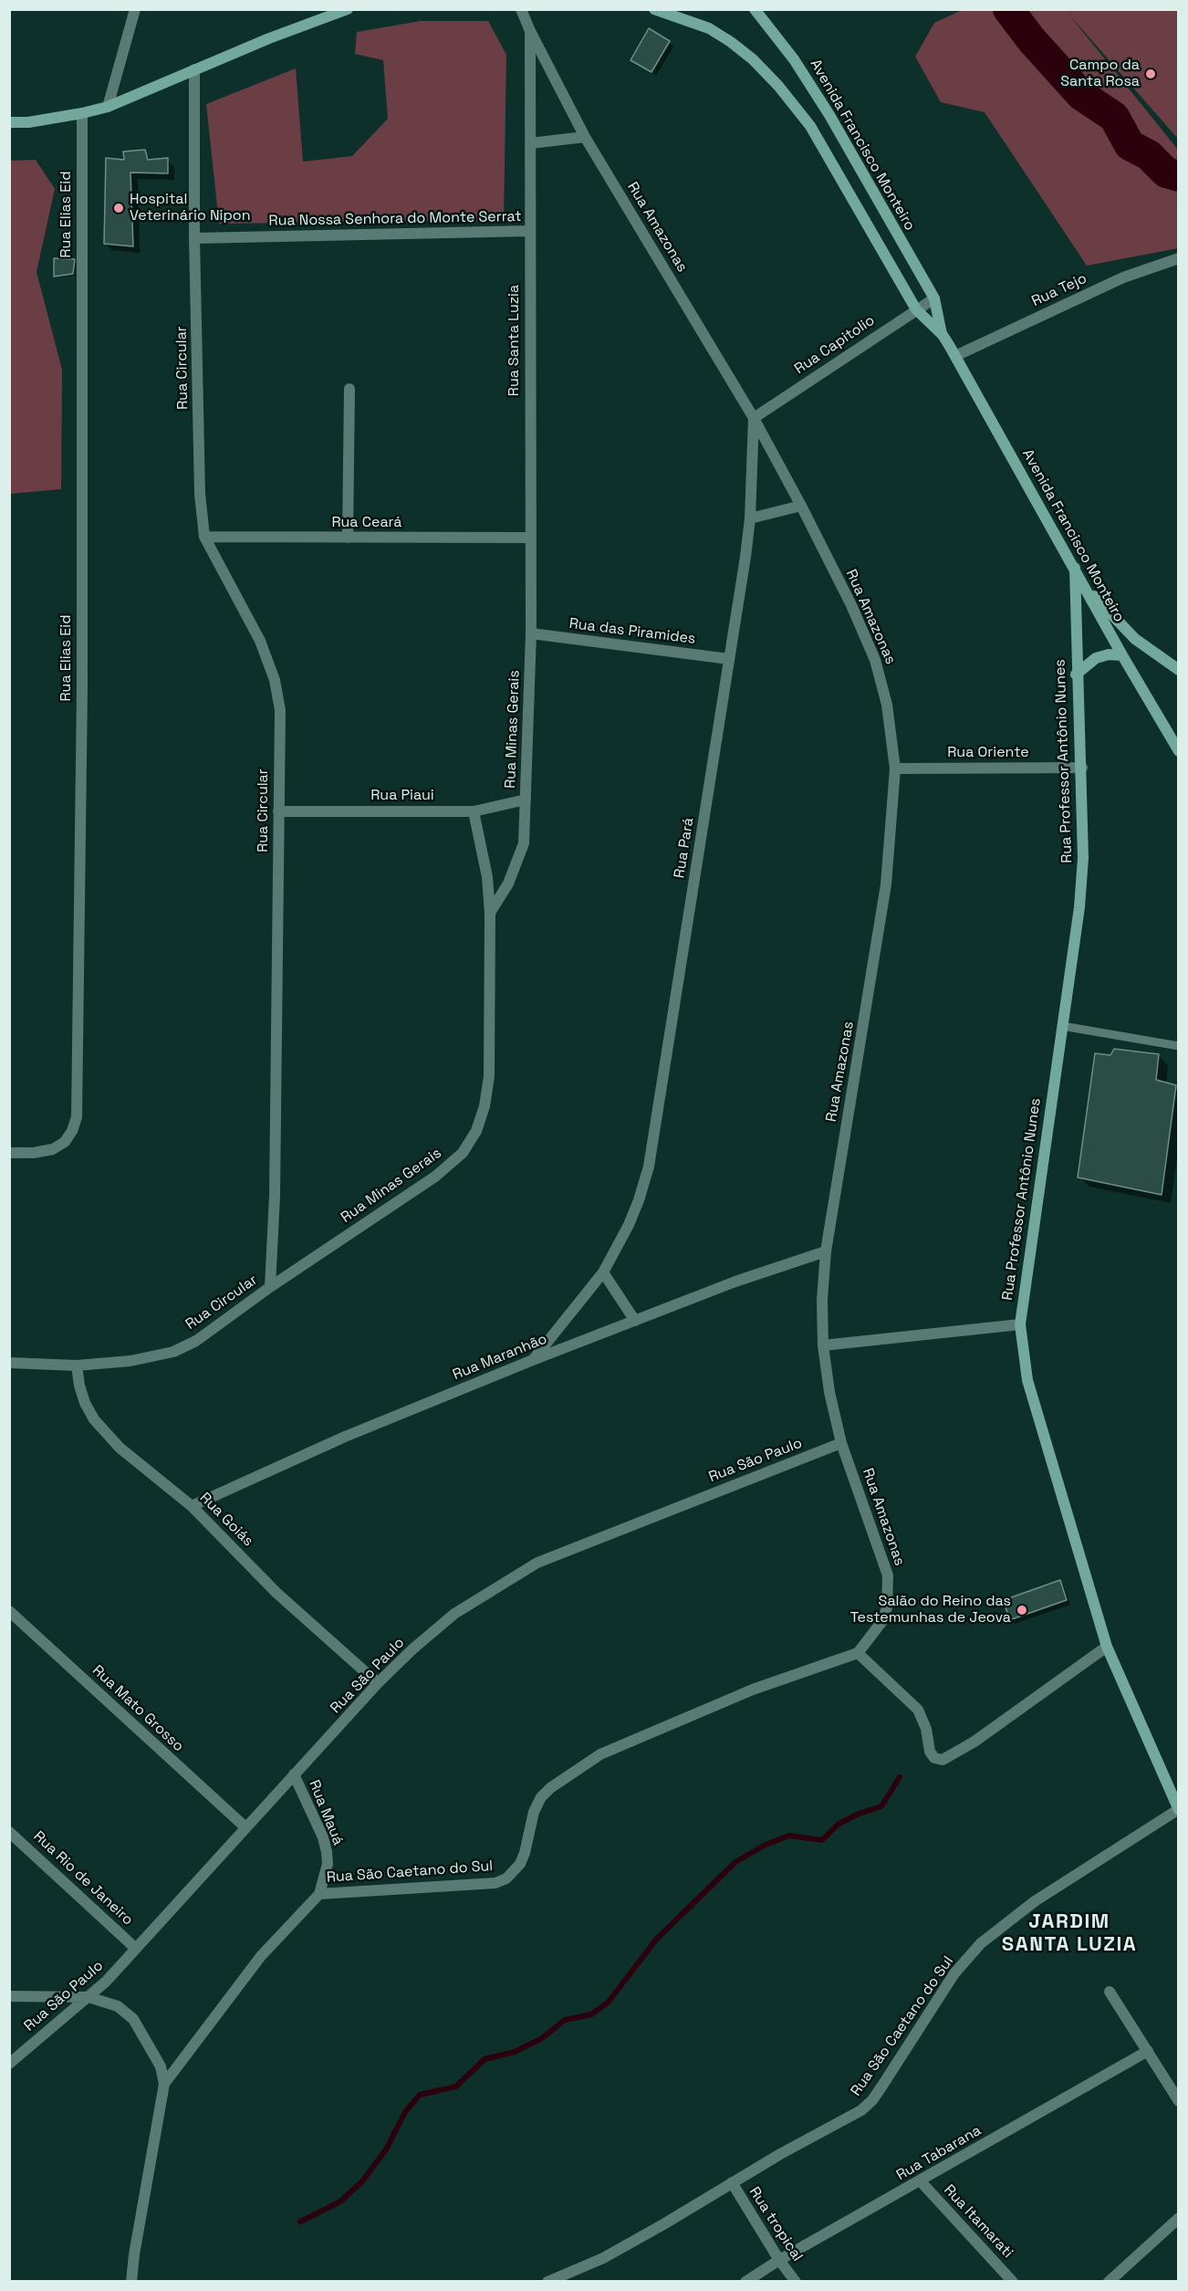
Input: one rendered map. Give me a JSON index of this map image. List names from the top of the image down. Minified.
{"streets":{"main road":["Avenida Francisco Monteiro","Rua Professor Antônio Nunes"],"street":["Rua Elias Eid","Rua Nossa Senhora do Monte Serrat","Rua Amazonas","Rua Tejo","Rua Santa Luzia","Rua Capitolio","Rua Circular","Rua Ceará","Rua das Piramides","Rua Minas Gerais","Rua Oriente","Rua Piaui","Rua Pará","Rua Maranhão","Rua São Paulo","Rua Goiás","Rua Mato Grosso","Rua Mauá","Rua São Caetano do Sul","Rua Rio de Janeiro","Rua Tabarana","Rua Itamarati","Rua tropical"]},"crossings":[["Avenida Francisco Monteiro","Rua Tejo"],["Avenida Francisco Monteiro","Rua Capitolio"],["Avenida Francisco Monteiro","Rua Professor Antônio Nunes"],["Rua Nossa Senhora do Monte Serrat","Rua Santa Luzia"],["Rua Nossa Senhora do Monte Serrat","Rua Circular"],["Rua Amazonas","Rua Santa Luzia"],["Rua Amazonas","Rua Capitolio"],["Rua Amazonas","Rua Oriente"],["Rua Amazonas","Rua Pará"],["Rua Amazonas","Rua Maranhão"],["Rua Amazonas","Rua São Paulo"],["Rua Amazonas","Rua São Caetano do Sul"],["Rua Santa Luzia","Rua Ceará"],["Rua Santa Luzia","Rua Minas Gerais"],["Rua Capitolio","Rua Pará"],["Rua Circular","Rua Ceará"],["Rua Circular","Rua Minas Gerais"],["Rua Circular","Rua Piaui"],["Rua Circular","Rua Goiás"],["Rua Ceará","Rua Minas Gerais"],["Rua das Piramides","Rua Minas Gerais"],["Rua das Piramides","Rua Pará"],["Rua Minas Gerais","Rua Piaui"],["Rua Oriente","Rua Professor Antônio Nunes"],["Rua Professor Antônio Nunes","Rua São Caetano do Sul"],["Rua Pará","Rua Maranhão"],["Rua Maranhão","Rua Goiás"],["Rua São Paulo","Rua Goiás"],["Rua São Paulo","Rua Mato Grosso"],["Rua São Paulo","Rua Mauá"],["Rua São Paulo","Rua Rio de Janeiro"],["Rua Mauá","Rua São Caetano do Sul"],["Rua São Caetano do Sul","Rua tropical"],["Rua Tabarana","Rua Itamarati"],["Rua Tabarana","Rua tropical"]],"districts":["JARDIM SANTA LUZIA"],"places":["Campo da Santa Rosa","Hospital Veterinário Nipon","Salão do Reino das Testemunhas de Jeova"]}
